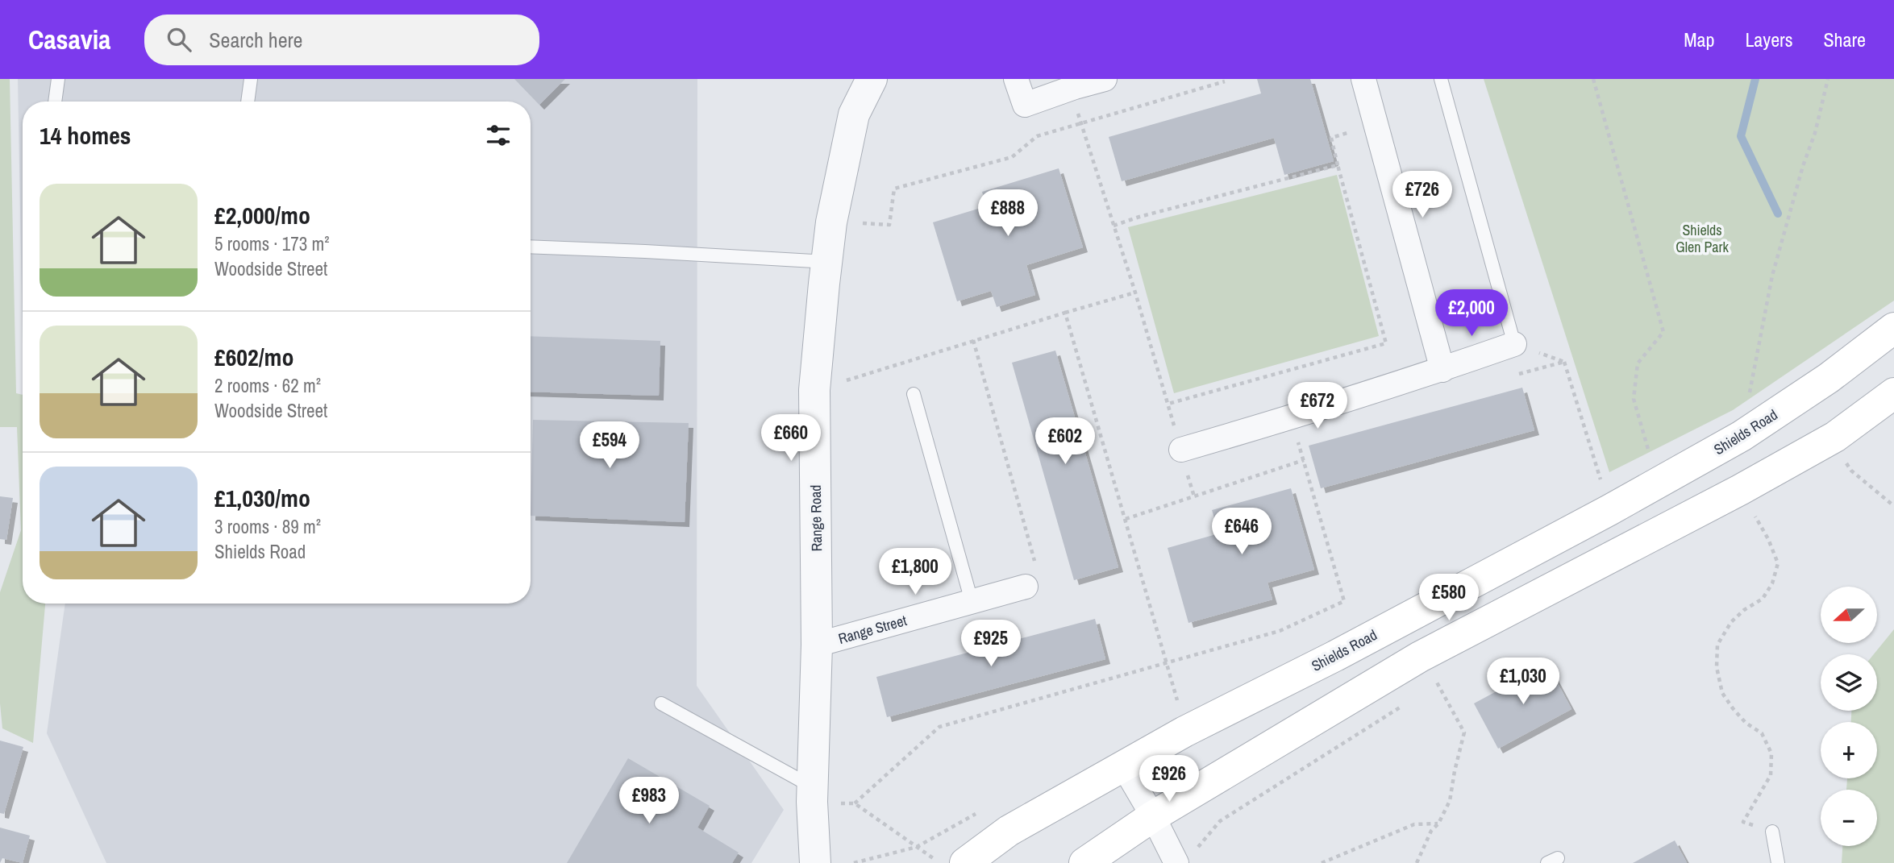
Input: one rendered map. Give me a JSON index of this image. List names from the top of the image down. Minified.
{"streets":{"main road":["Shields Road"],"street":["Range Road","Range Street"]},"crossings":[["Range Road","Range Street"]],"parks":["Shields Glen Park"],"north":"left","page":{"header":"Casavia","search":"Search here","nav":["Map","Layers","Share"],"heading":"14 homes","list":[{"name":"£2,000/mo","note":"5 rooms · 173 m² · Woodside Street"},{"name":"£602/mo","note":"2 rooms · 62 m² · Woodside Street"},{"name":"£1,030/mo","note":"3 rooms · 89 m² · Shields Road"}],"price":["£726","£888","£2,000","£672","£660","£602","£594","£646","£1,800","£580","£925","£1,030","£926","£983"],"map_buttons":["+","−"]}}
